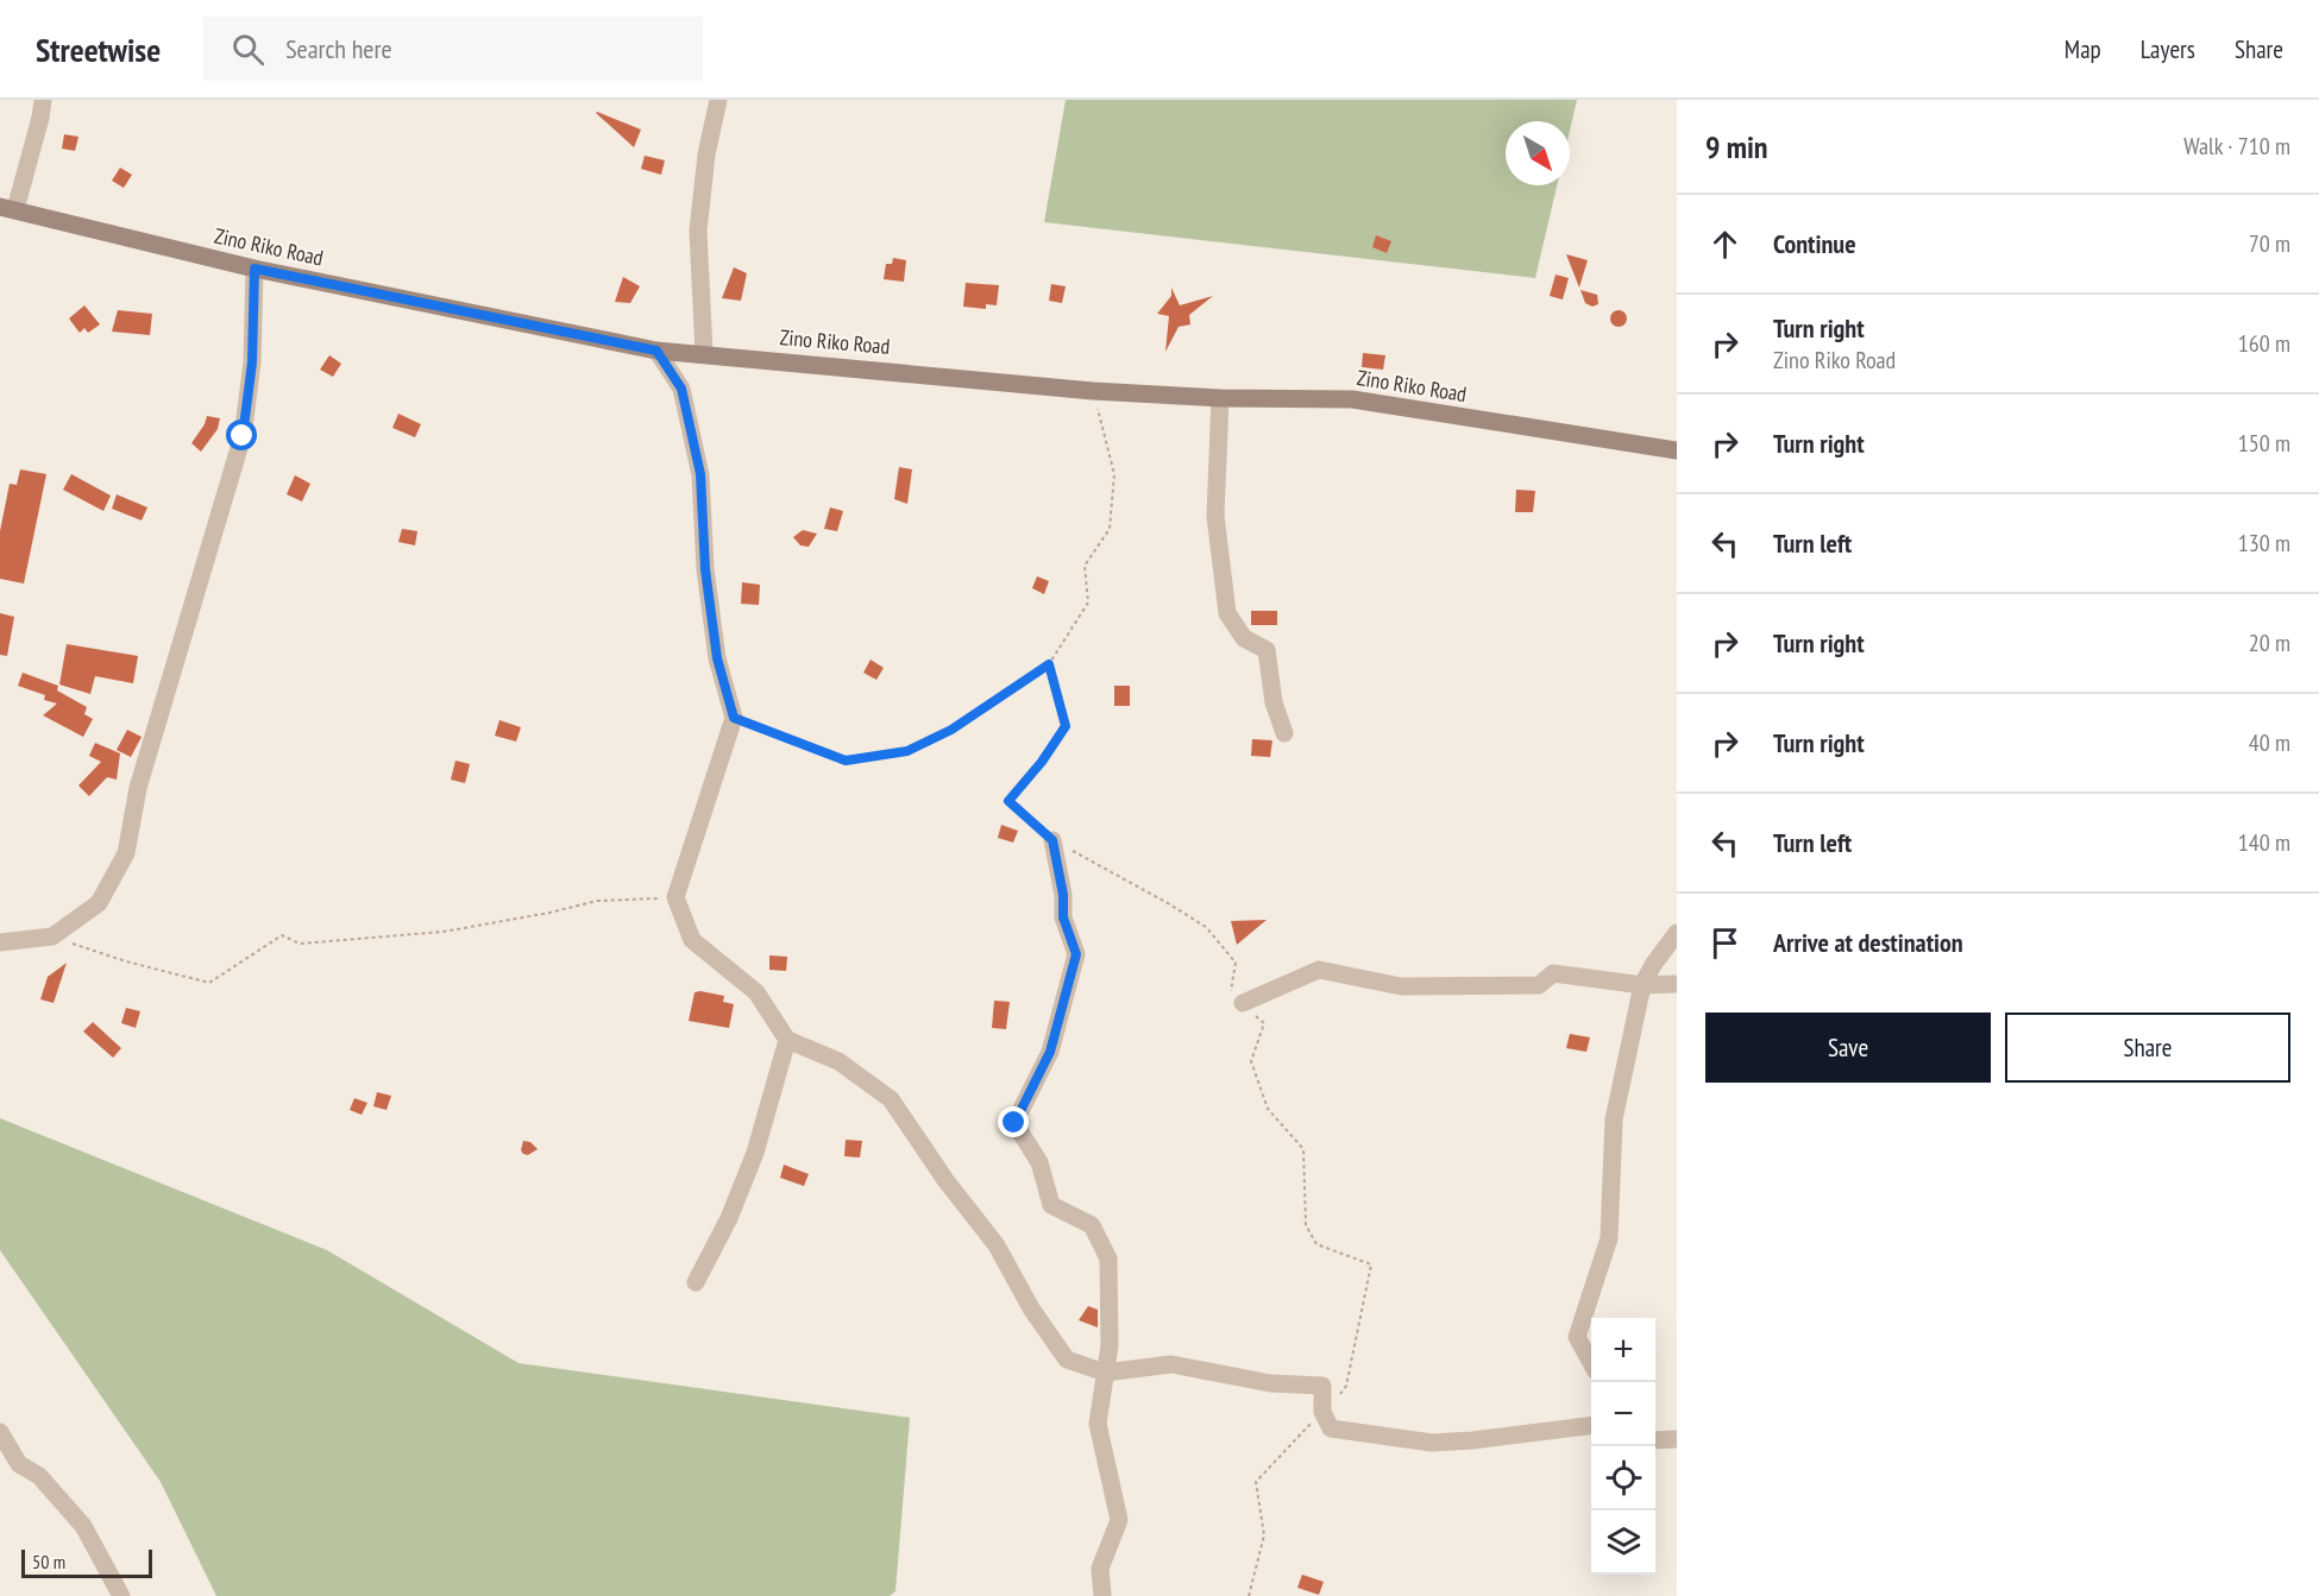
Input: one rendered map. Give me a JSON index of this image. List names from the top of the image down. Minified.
{"streets":{"street":["Zino Riko Road"]},"scale_bar":"50 m","north":"bottom right","page":{"header":"Streetwise","search":"Search here","nav":["Map","Layers","Share"],"heading":["9 min","Walk · 710 m"],"list":[["Continue","70 m"],["Turn right","Zino Riko Road","160 m"],["Turn right","150 m"],["Turn left","130 m"],["Turn right","20 m"],["Turn right","40 m"],["Turn left","140 m"],"Arrive at destination"],"buttons":["Save","Share"],"map_buttons":["+","−"],"scale":"50 m"}}
